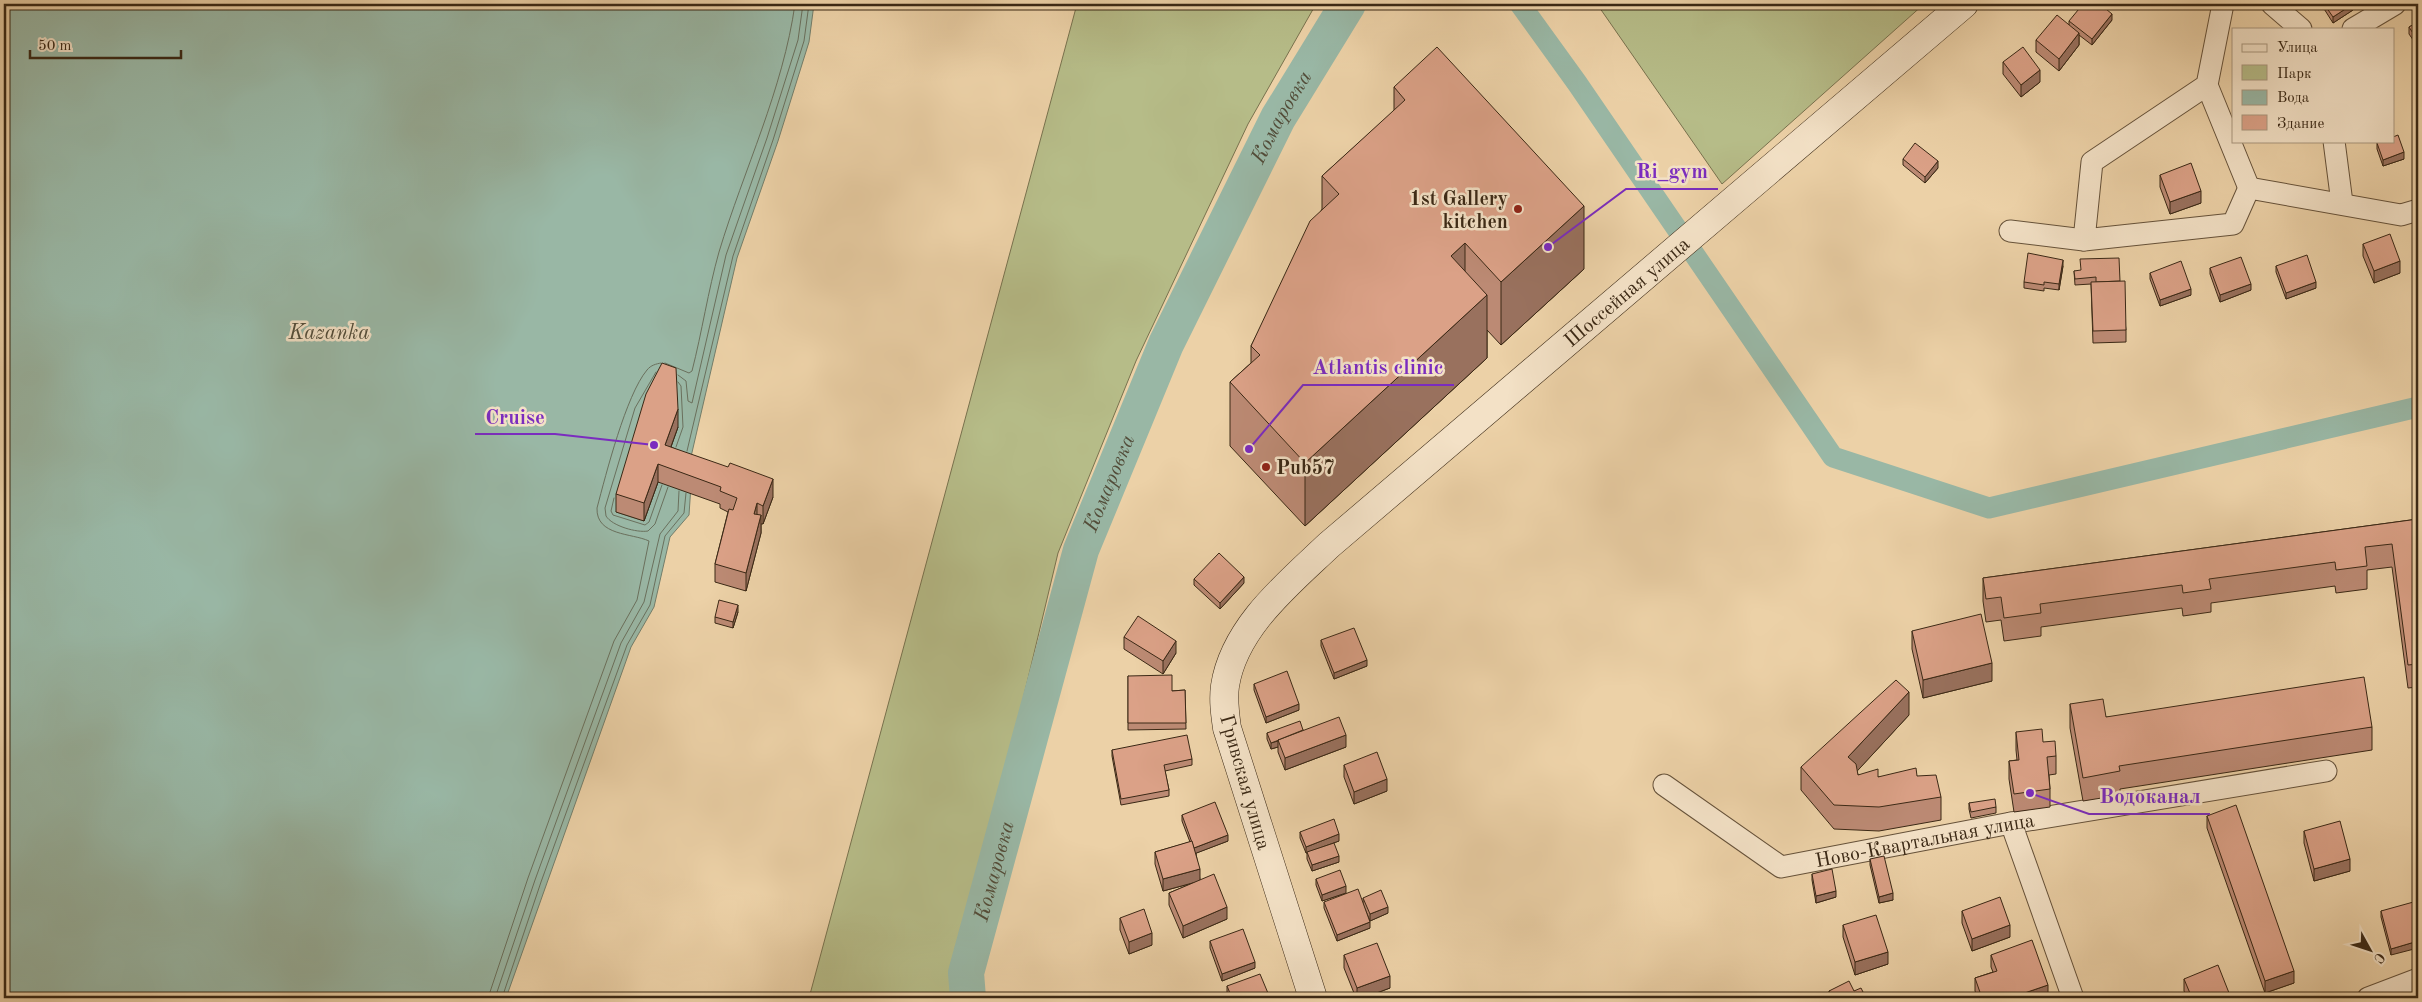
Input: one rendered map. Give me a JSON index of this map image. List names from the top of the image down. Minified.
{"streets":{"street":["Шоссейная улица","Гривская улица","Ново-Квартальная улица"]},"crossings":[["Шоссейная улица","Гривская улица"]],"water":["Комаровка","Kazanka"],"places":["1st Gallery kitchen","Ri_gym","Cruise","Atlantis clinic","Pub57","Водоканал"],"legend":["Улица","Парк","Вода","Здание"],"scale_bar":"50 m","north":"bottom right"}
